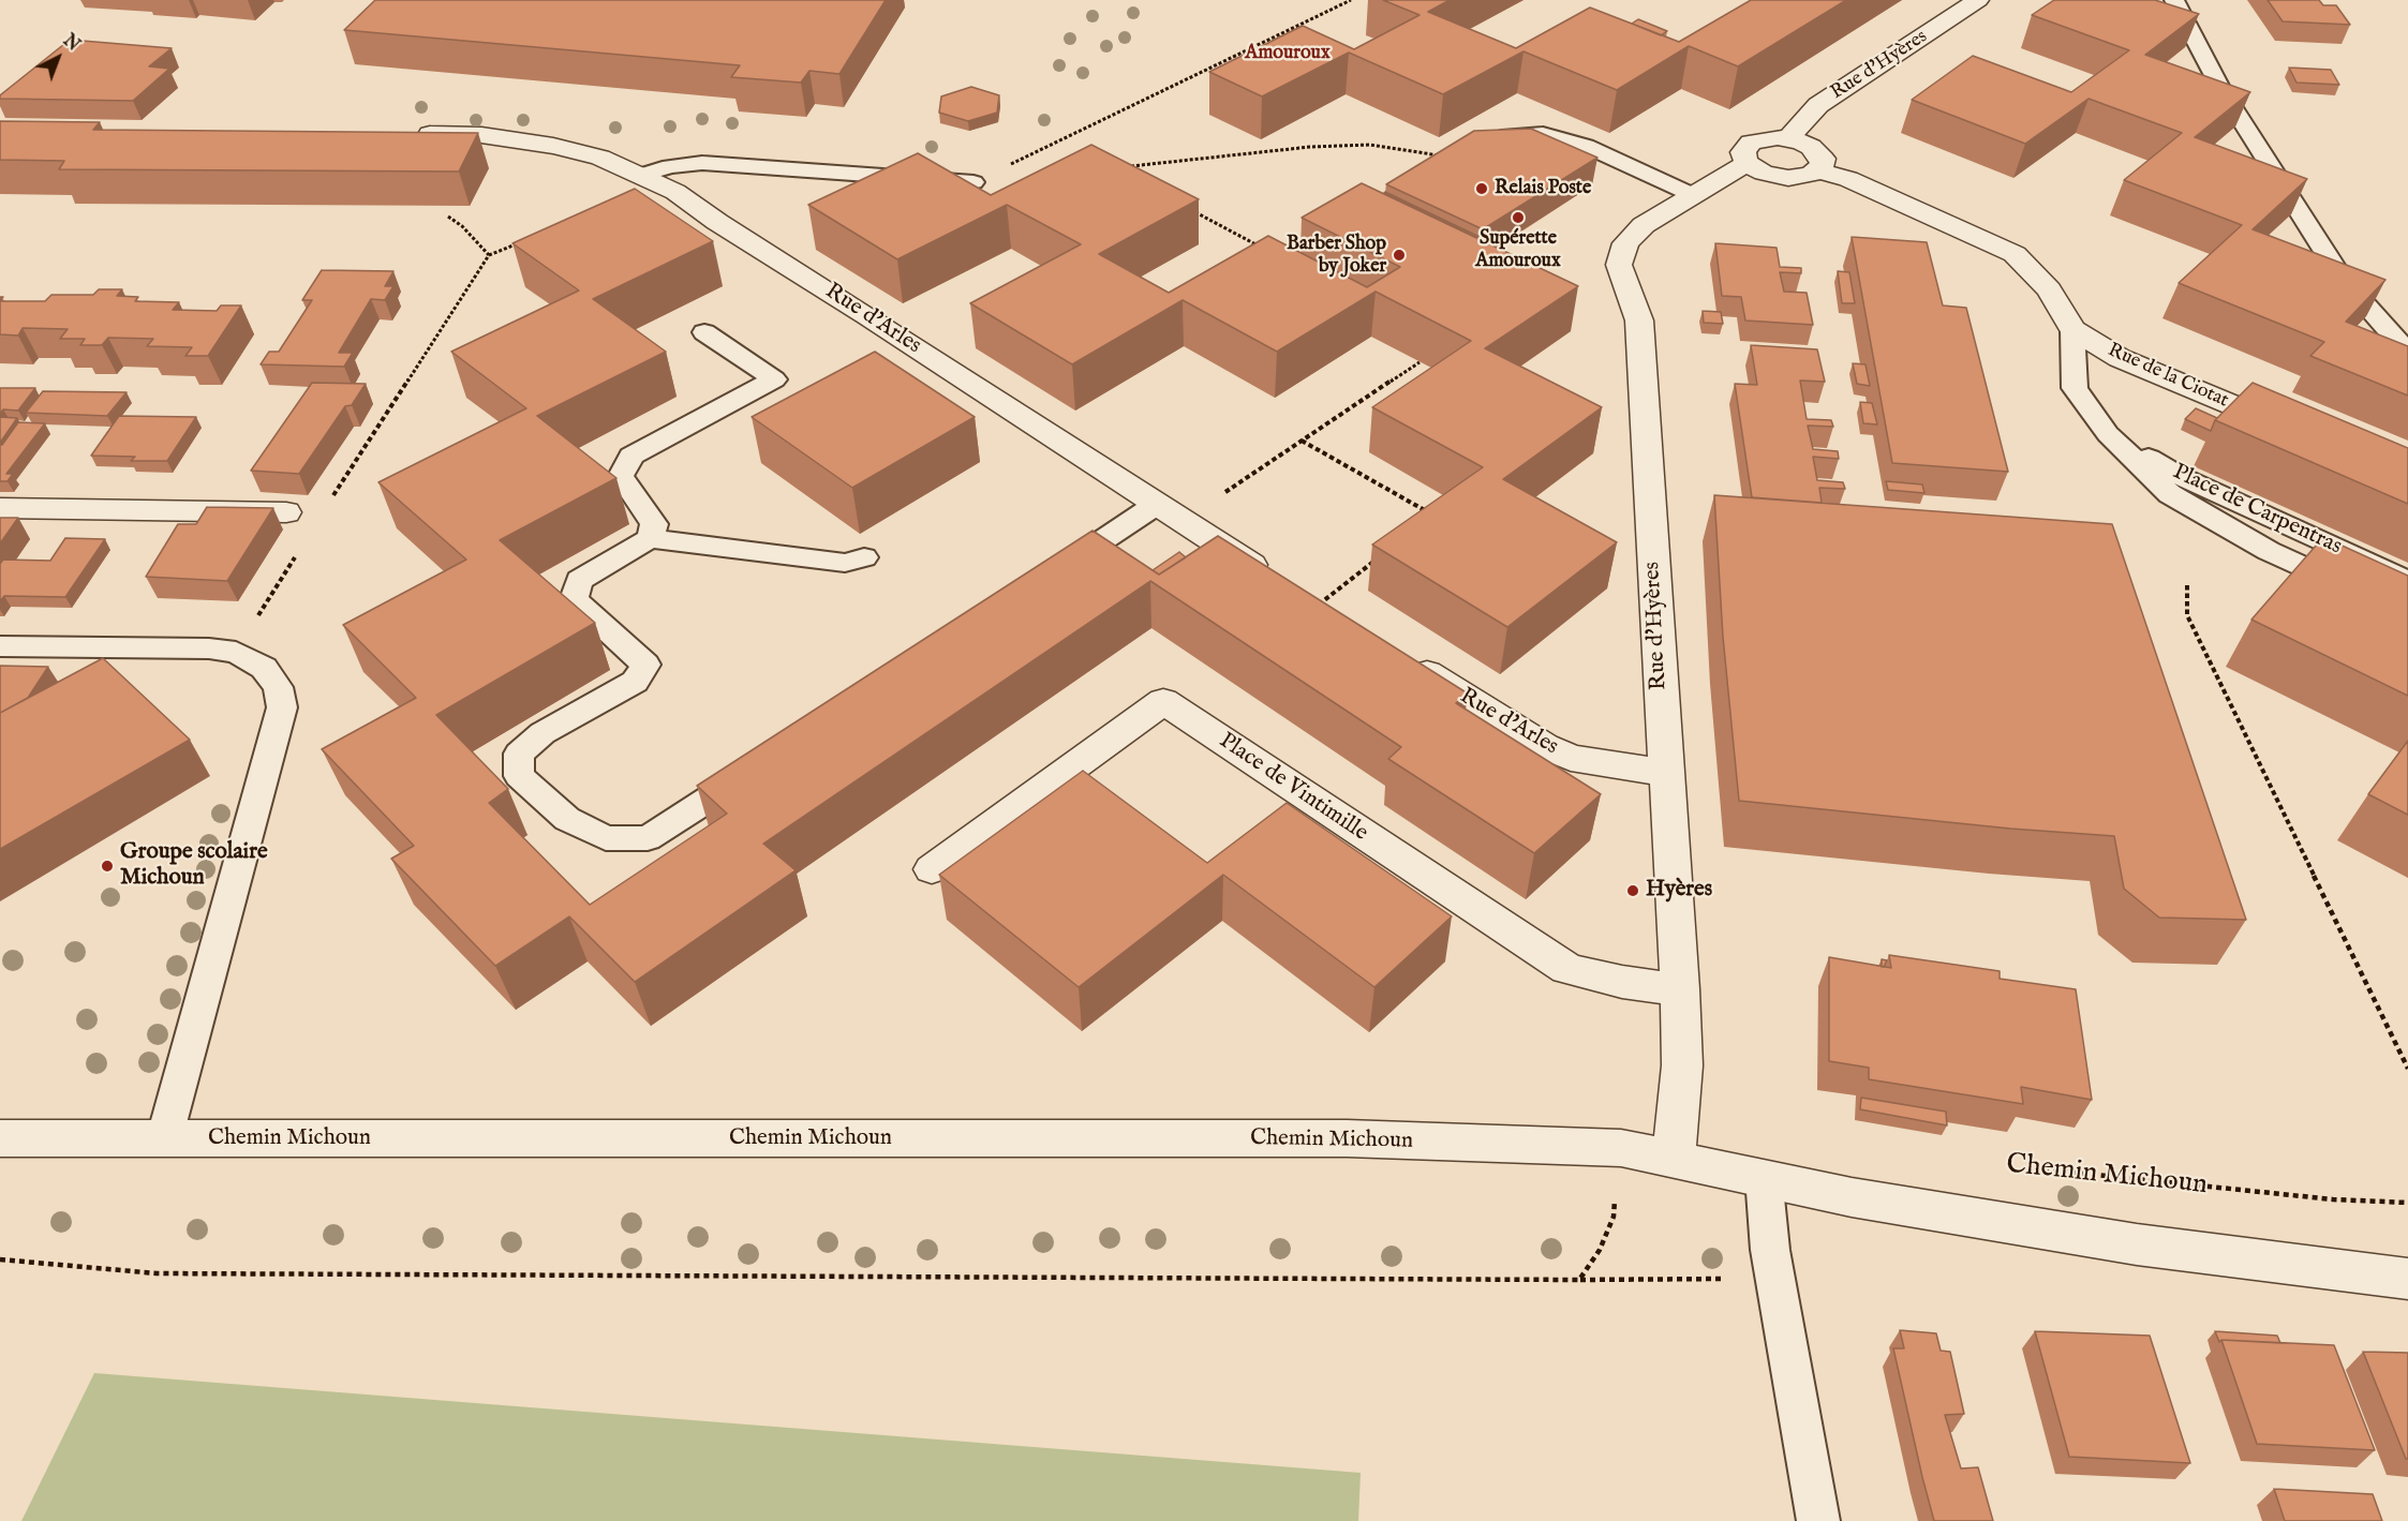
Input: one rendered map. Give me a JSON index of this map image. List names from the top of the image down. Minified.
{"streets":{"street":["Rue d'Hyères","Rue d'Arles","Rue de la Ciotat","Place de Vintimille","Chemin Michoun"],"lane":["Place de Carpentras"]},"crossings":[["Rue d'Hyères","Rue d'Arles"],["Rue d'Hyères","Place de Vintimille"],["Rue d'Hyères","Chemin Michoun"],["Rue de la Ciotat","Place de Carpentras"]],"districts":["Amouroux"],"places":["Relais Poste","Supérette Amouroux","Barber Shop by Joker","Groupe scolaire Michoun","Hyères"],"north":"top right"}
